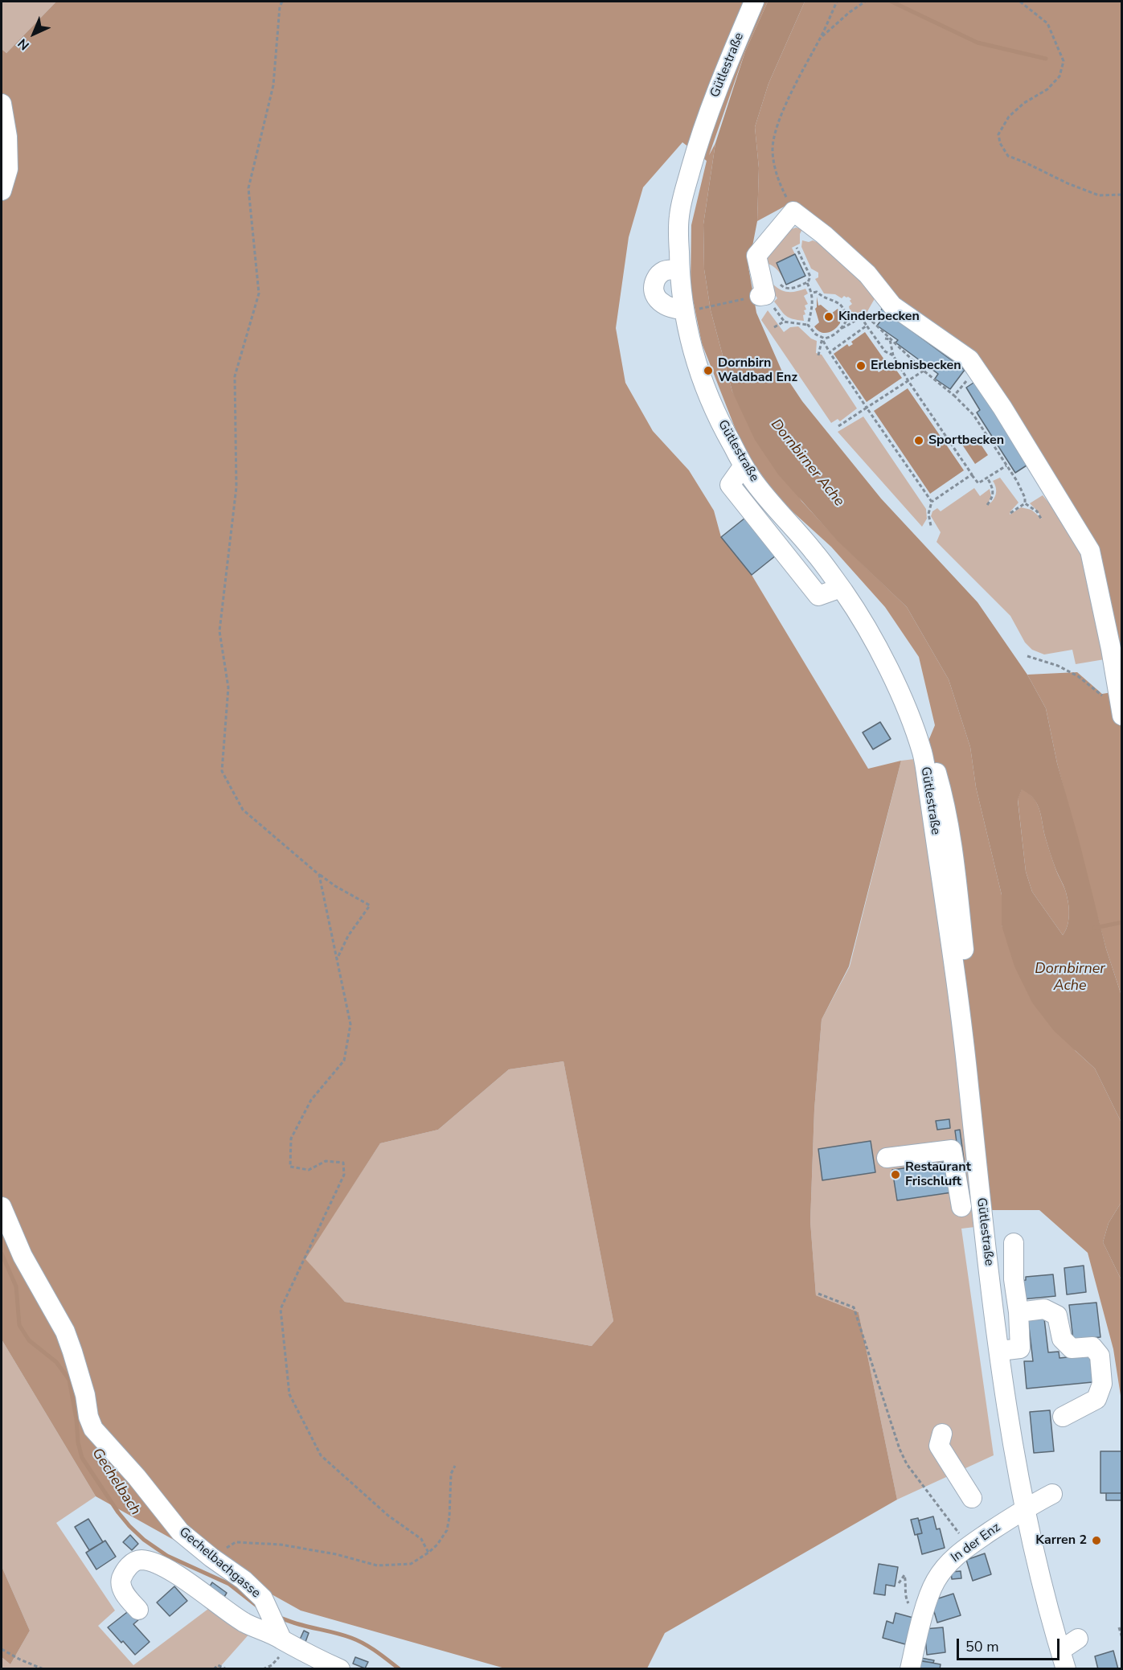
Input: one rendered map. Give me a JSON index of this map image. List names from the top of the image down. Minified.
{"streets":{"street":["Gütlestraße","In der Enz","Gechelbachgasse"]},"crossings":[["Gütlestraße","In der Enz"]],"water":["Dornbirner Ache","Gechelbach"],"places":["Kinderbecken","Erlebnisbecken","Dornbirn Waldbad Enz","Sportbecken","Restaurant Frischluft","Karren 2"],"scale_bar":"50 m","north":"bottom left"}
